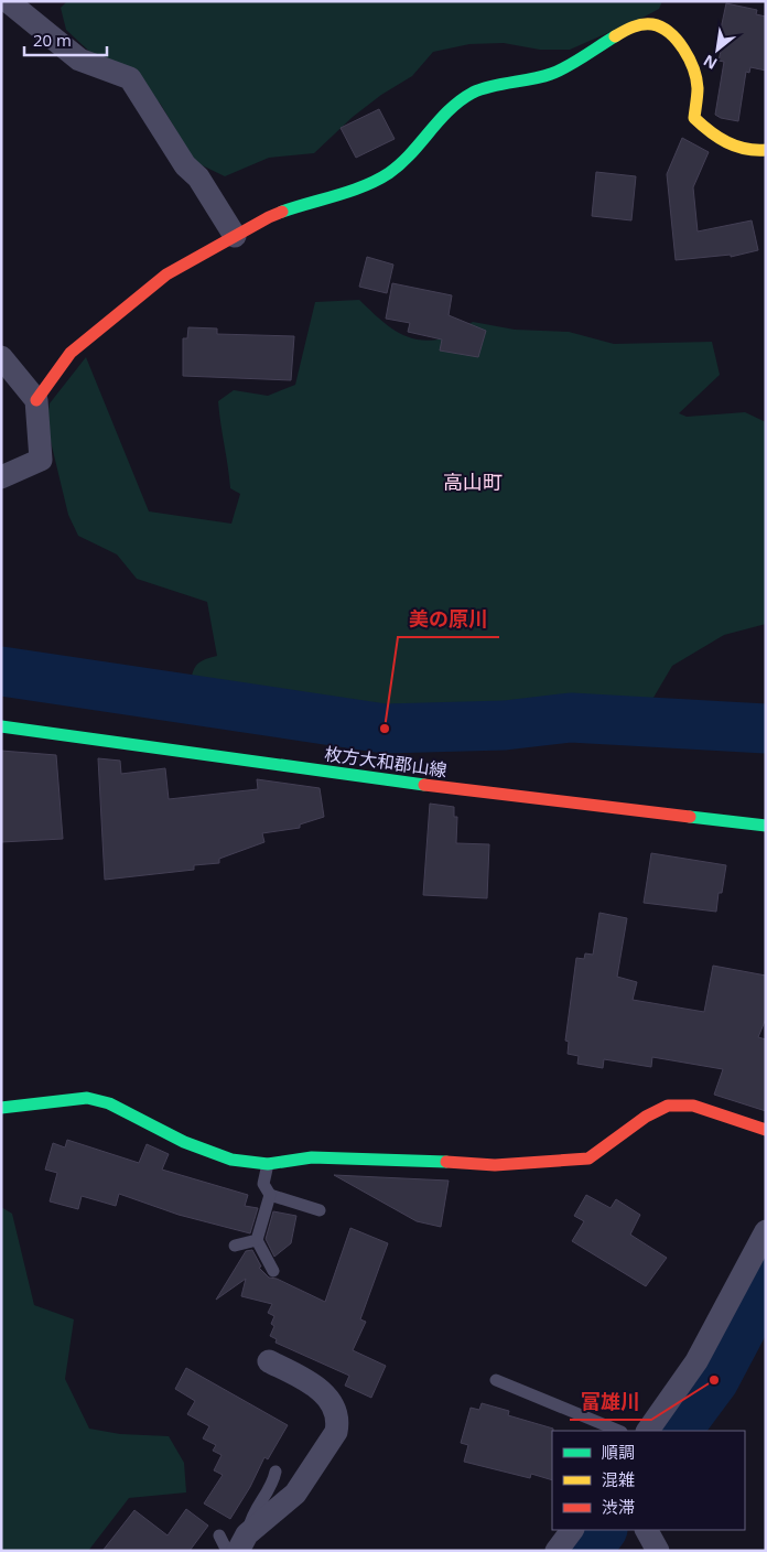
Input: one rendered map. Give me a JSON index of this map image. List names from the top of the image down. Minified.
{"streets":{"street":["枚方大和郡山線"]},"districts":["高山町"],"places":["美の原川","富雄川"],"legend":["順調","混雑","渋滞"],"scale_bar":"20 m","north":"bottom left"}
